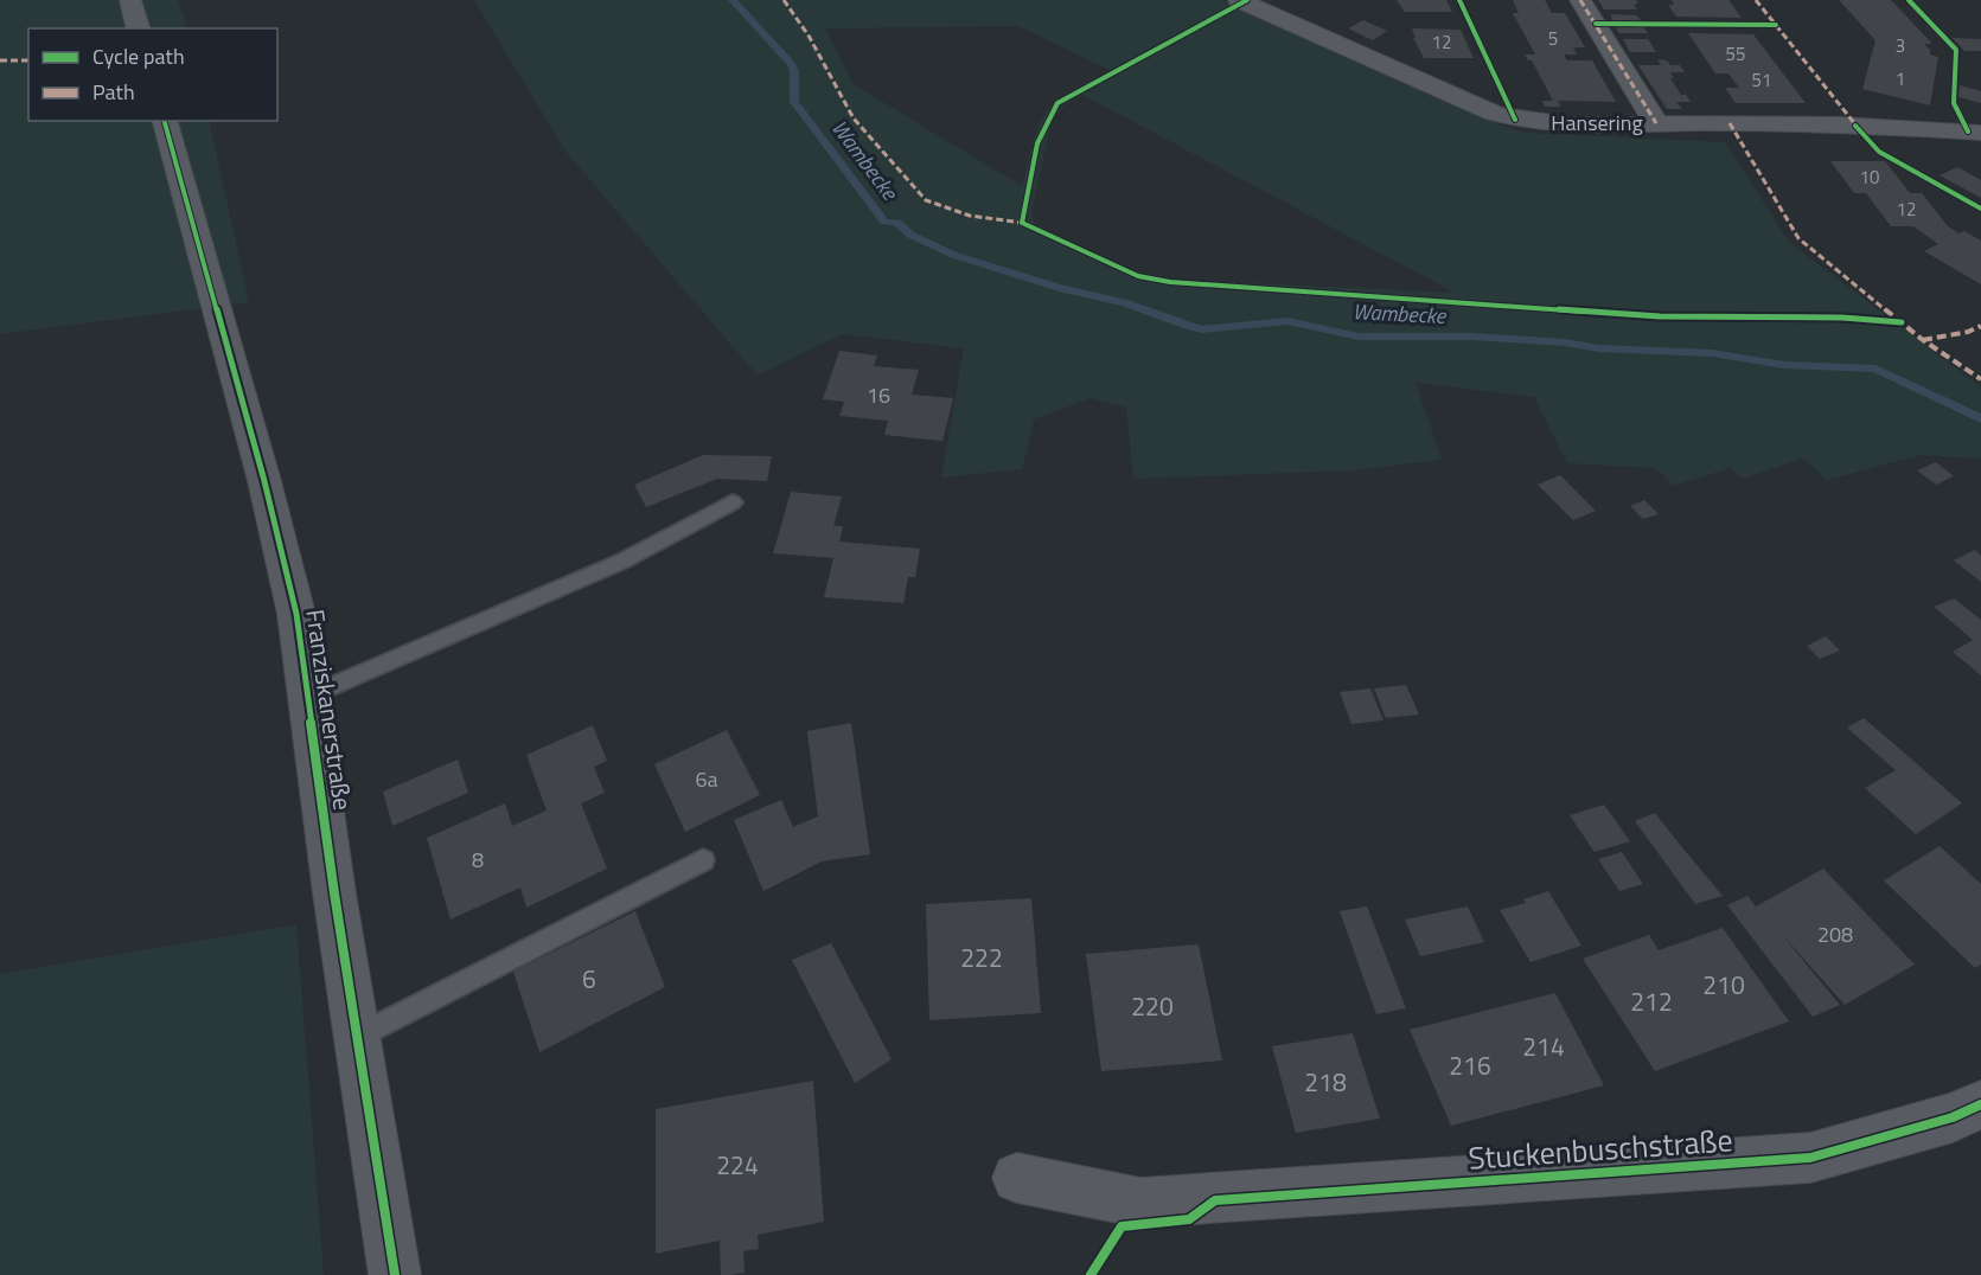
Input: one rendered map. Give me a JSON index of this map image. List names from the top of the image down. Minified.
{"streets":{"street":["Hansering","Franziskanerstraße","Stuckenbuschstraße"]},"water":["Wambecke"],"house_numbers":["5","12","3","55","1","51","10","12","16","6a","8","208","222","6","210","212","220","214","216","218","224"],"legend":["Cycle path","Path"]}
